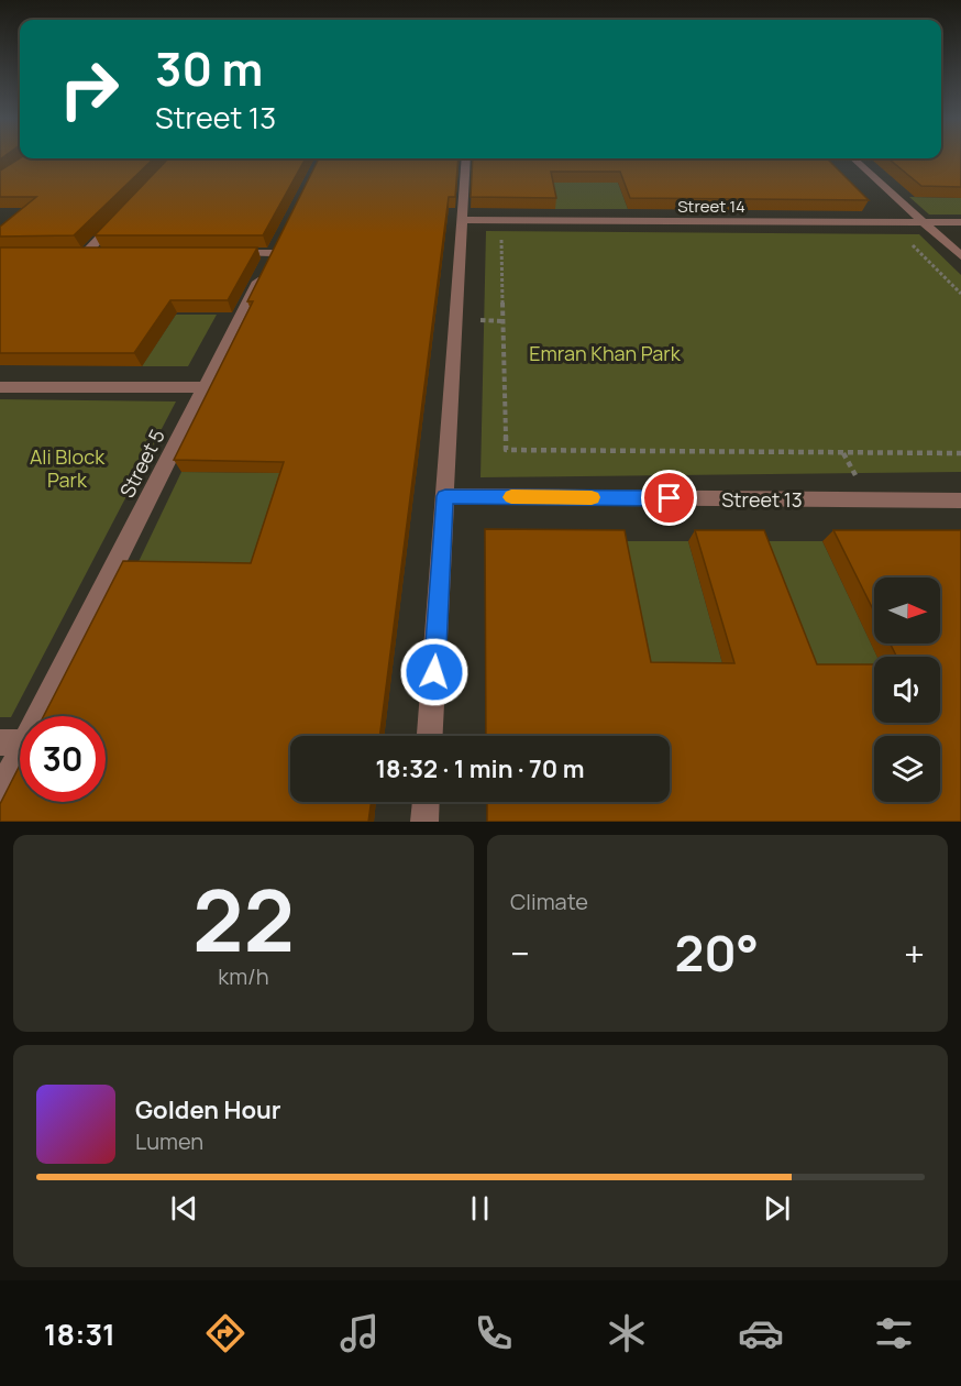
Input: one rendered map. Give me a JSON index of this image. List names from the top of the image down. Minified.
{"streets":{"street":["Street 14","Street 5","Street 13"]},"parks":["Emran Khan Park","Ali Block Park"],"north":"right","page":{"turn":["30 m","Street 13"],"limit":"30","trip":"18:32 · 1 min · 70 m","tile":[["22","km/h"],"Climate"],"heat":["−","20°","+"],"song":["Golden Hour","Lumen"],"tabs":"18:31"}}
